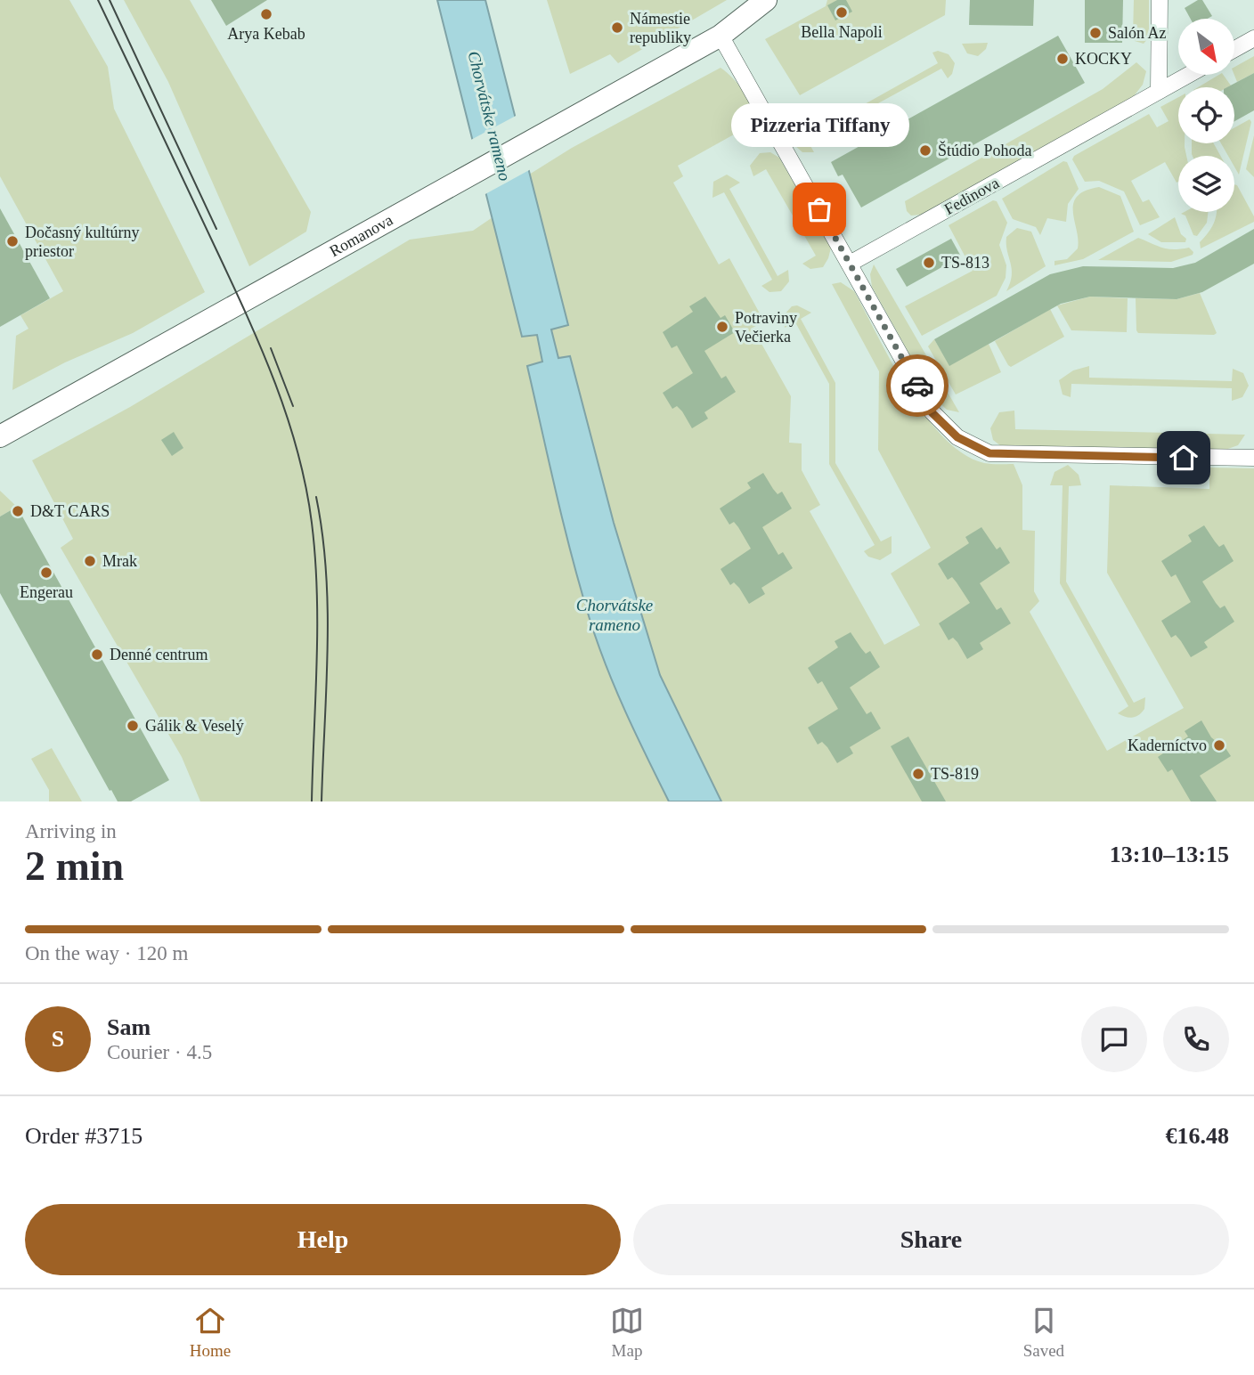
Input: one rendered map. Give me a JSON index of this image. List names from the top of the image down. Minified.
{"streets":{"street":["Fedinova","Romanova"]},"water":["Chorvátske rameno"],"places":["Bella Napoli","Arya Kebab","Námestie republiky","Salón Az","KOCKY","Štúdio Pohoda","Pizzeria Tiffany","Dočasný kultúrny priestor","TS-813","Potraviny Večierka","D&T CARS","Mrak","Engerau","Denné centrum","Gálik & Veselý","Kaderníctvo","TS-819"],"north":"bottom right","page":{"bubble":"Pizzeria Tiffany","heading":["2 min","Arriving in","13:10–13:15"],"panel":["Sam","Courier · 4.5","Order #3715","€16.48"],"bar":"On the way · 120 m","round":"S","buttons":["Help","Share"],"tabs":["Home","Map","Saved"]}}
